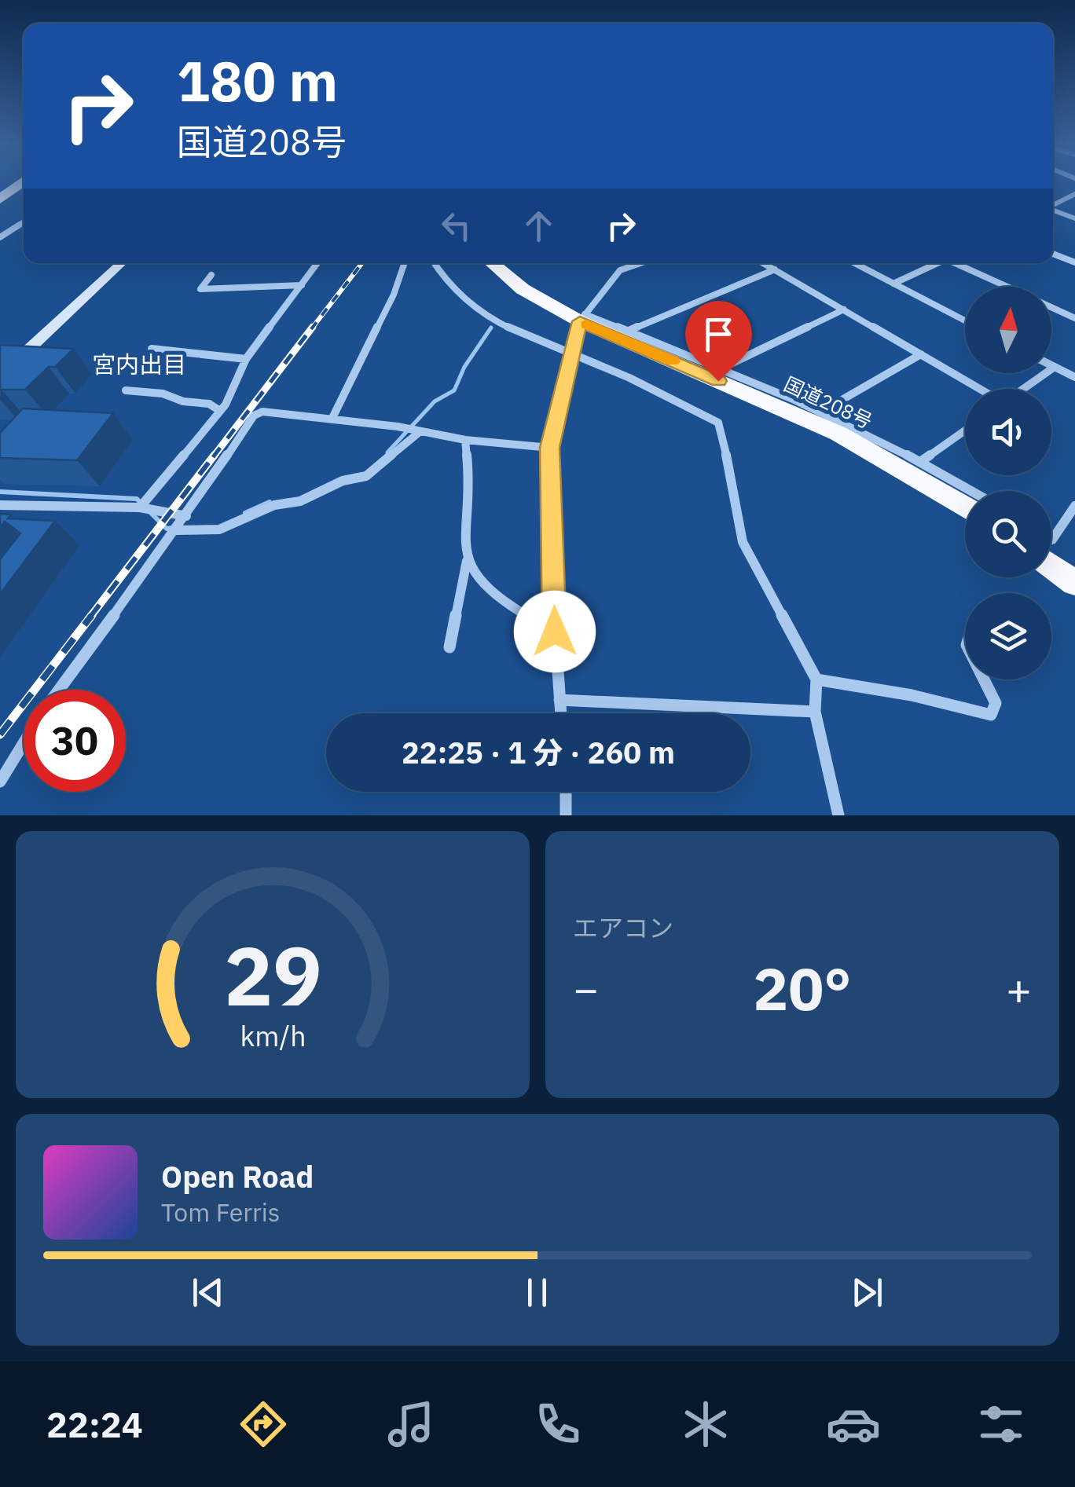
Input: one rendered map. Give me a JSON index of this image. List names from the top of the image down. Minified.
{"streets":{"highway":["国道208号"]},"districts":["宮内出目"],"north":"top","page":{"turn":["180 m","国道208号"],"limit":"30","trip":"22:25 · 1 分 · 260 m","tile":"エアコン","heat":["−","20°","+"],"song":["Open Road","Tom Ferris"],"tabs":"22:24","gauge":["29","km/h"]}}
